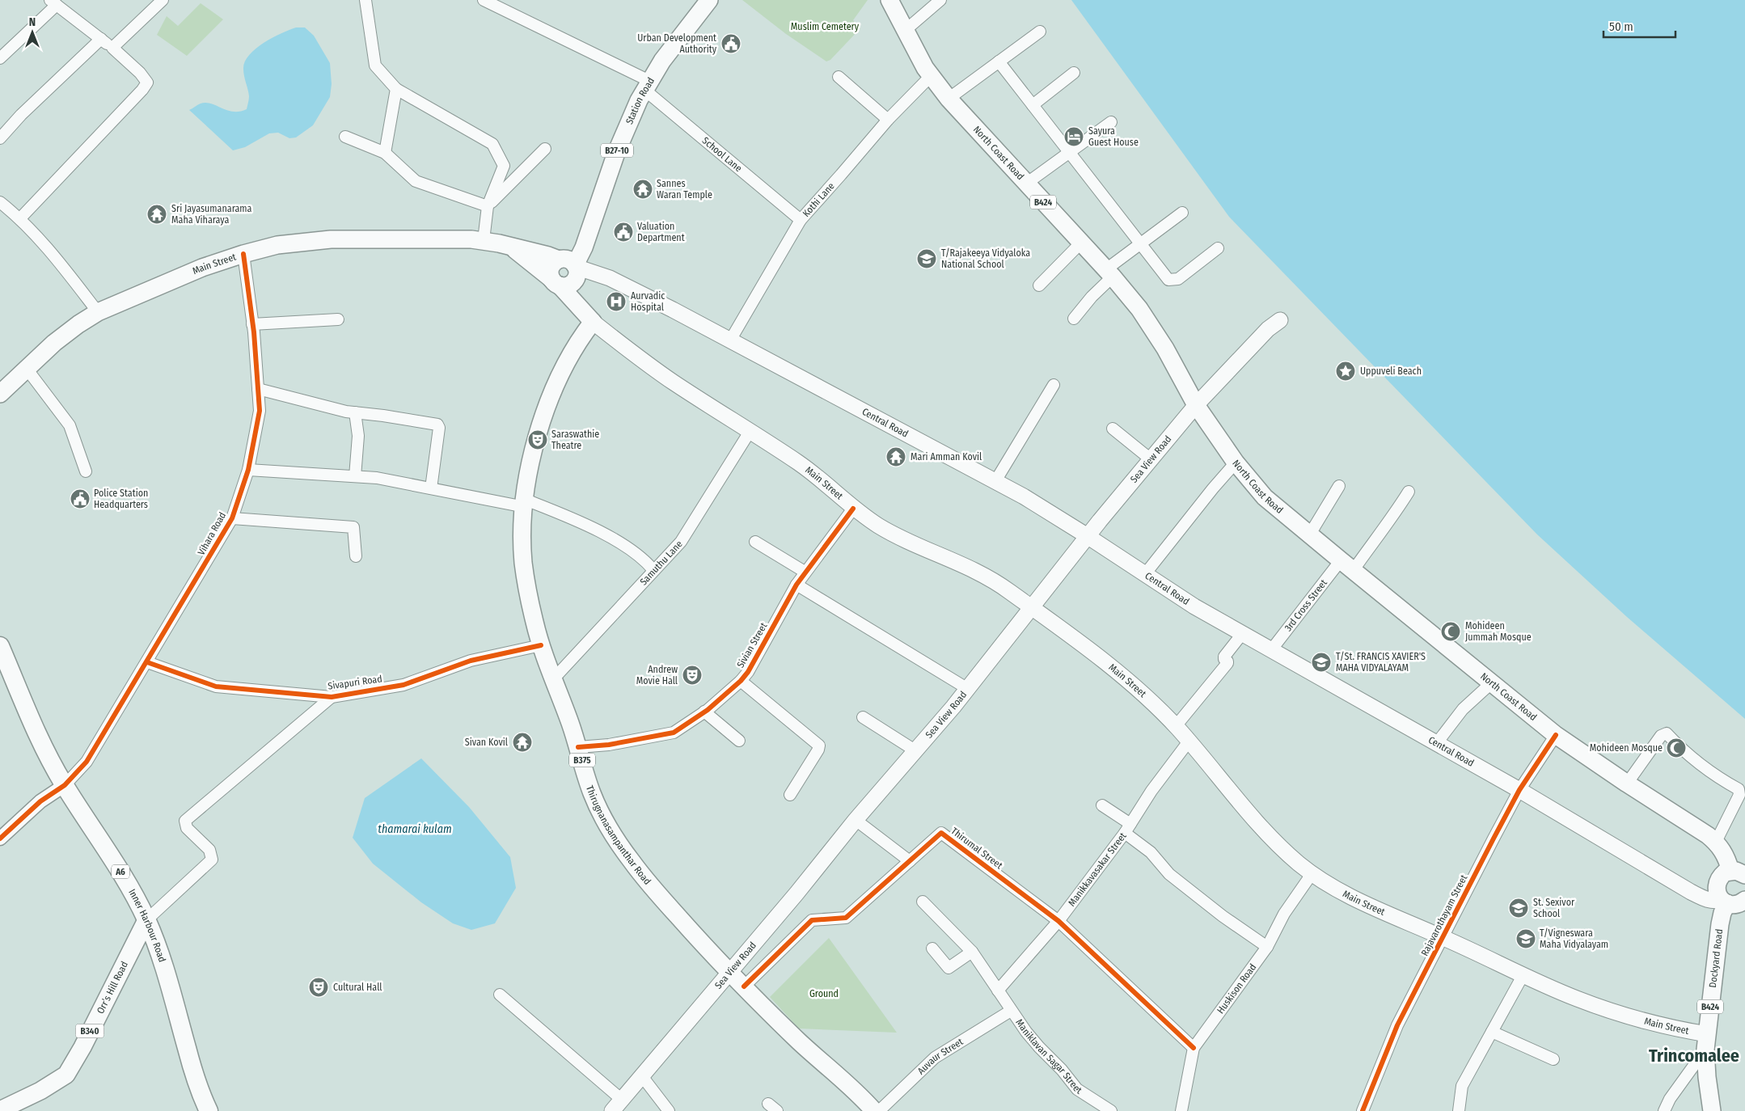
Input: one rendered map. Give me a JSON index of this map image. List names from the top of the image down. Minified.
{"streets":{"highway":["A6","Inner Harbour Road"],"main road":["Station Road","B27-10","North Coast Road","B424","Main Street","Central Road","Sea View Road","B375","Thirugnanasampanthar Road","Dockyard Road","Orr’s Hill Road","B340"],"street":["School Lane","Kothi Lane","Vihara Road","Samuthu Lane","3rd Cross Street","Sivian Street","Sivapuri Road","Thirumal Street","Manikkavasakar Street","Rajavarothayam Street","Huskison Road","Maniklavan Sagar Street","Auvaur Street"]},"crossings":[["Station Road","School Lane"],["Station Road","Main Street"],["Station Road","Central Road"],["North Coast Road","Kothi Lane"],["North Coast Road","Sea View Road"],["North Coast Road","3rd Cross Street"],["North Coast Road","Rajavarothayam Street"],["School Lane","Kothi Lane"],["Kothi Lane","Central Road"],["Main Street","Central Road"],["Main Street","Sea View Road"],["Main Street","Vihara Road"],["Main Street","Samuthu Lane"],["Main Street","Sivian Street"],["Main Street","Thirugnanasampanthar Road"],["Main Street","Manikkavasakar Street"],["Main Street","Rajavarothayam Street"],["Main Street","Dockyard Road"],["Main Street","Huskison Road"],["Central Road","Sea View Road"],["Central Road","3rd Cross Street"],["Central Road","Rajavarothayam Street"],["Central Road","Dockyard Road"],["Sea View Road","Thirugnanasampanthar Road"],["Vihara Road","Sivapuri Road"],["Vihara Road","Inner Harbour Road"],["Samuthu Lane","Thirugnanasampanthar Road"],["Sivian Street","Thirugnanasampanthar Road"],["Sivapuri Road","Thirugnanasampanthar Road"],["Thirugnanasampanthar Road","Thirumal Street"],["Thirumal Street","Manikkavasakar Street"],["Thirumal Street","Huskison Road"],["Manikkavasakar Street","Maniklavan Sagar Street"],["Inner Harbour Road","Orr’s Hill Road"],["Maniklavan Sagar Street","Auvaur Street"]],"districts":["Trincomalee"],"water":["thamarai kulam"],"parks":["Muslim Cemetery","Ground"],"places":{"public building":["Urban Development Authority","Valuation Department","Police Station Headquarters"],"hotel":["Sayura Guest House"],"temple":["Sannes Waran Temple","Sri Jayasumanarama Maha Viharaya","Mari Amman Kovil","Sivan Kovil"],"school or university":["T/Rajakeeya Vidyaloka National School","T/St. FRANCIS XAVIER'S MAHA VIDYALAYAM","St. Sexivor School","T/Vigneswara Maha Vidyalayam"],"hospital":["Aurvadic Hospital"],"place":["Uppuveli Beach"],"theatre":["Saraswathie Theatre","Andrew Movie Hall","Cultural Hall"],"mosque":["Mohideen Jummah Mosque","Mohideen Mosque"]},"scale_bar":"50 m","north":"top"}
